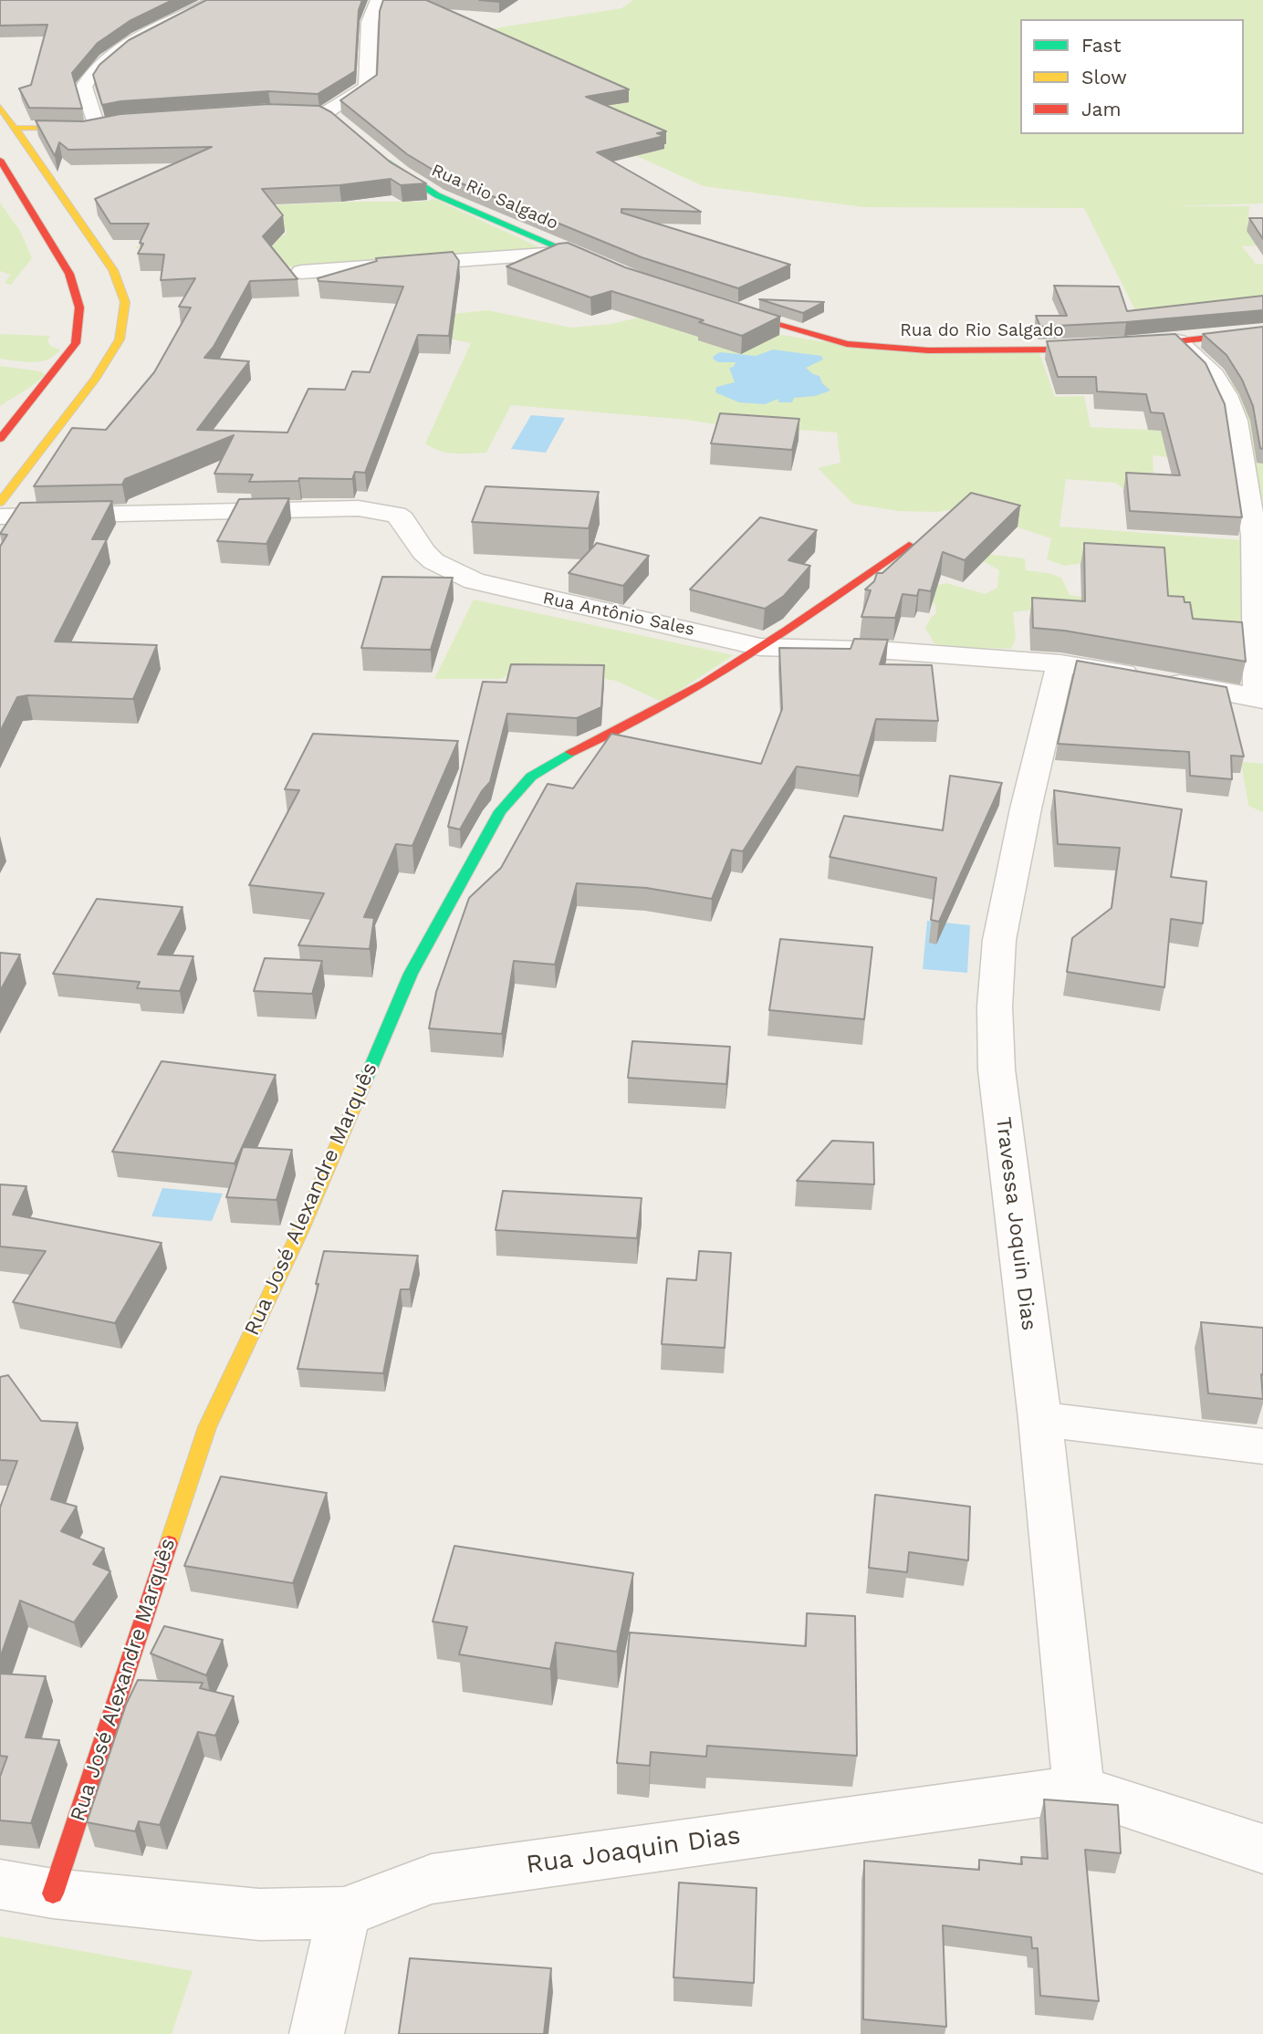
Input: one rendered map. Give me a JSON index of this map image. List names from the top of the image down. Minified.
{"streets":{"street":["Rua Rio Salgado","Rua do Rio Salgado","Rua Antônio Sales","Rua José Alexandre Marquês","Travessa Joquin Dias","Rua Joaquin Dias"]},"crossings":[["Rua Antônio Sales","Rua José Alexandre Marquês"],["Rua Antônio Sales","Travessa Joquin Dias"],["Rua José Alexandre Marquês","Rua Joaquin Dias"],["Travessa Joquin Dias","Rua Joaquin Dias"]],"legend":["Fast","Slow","Jam"]}
